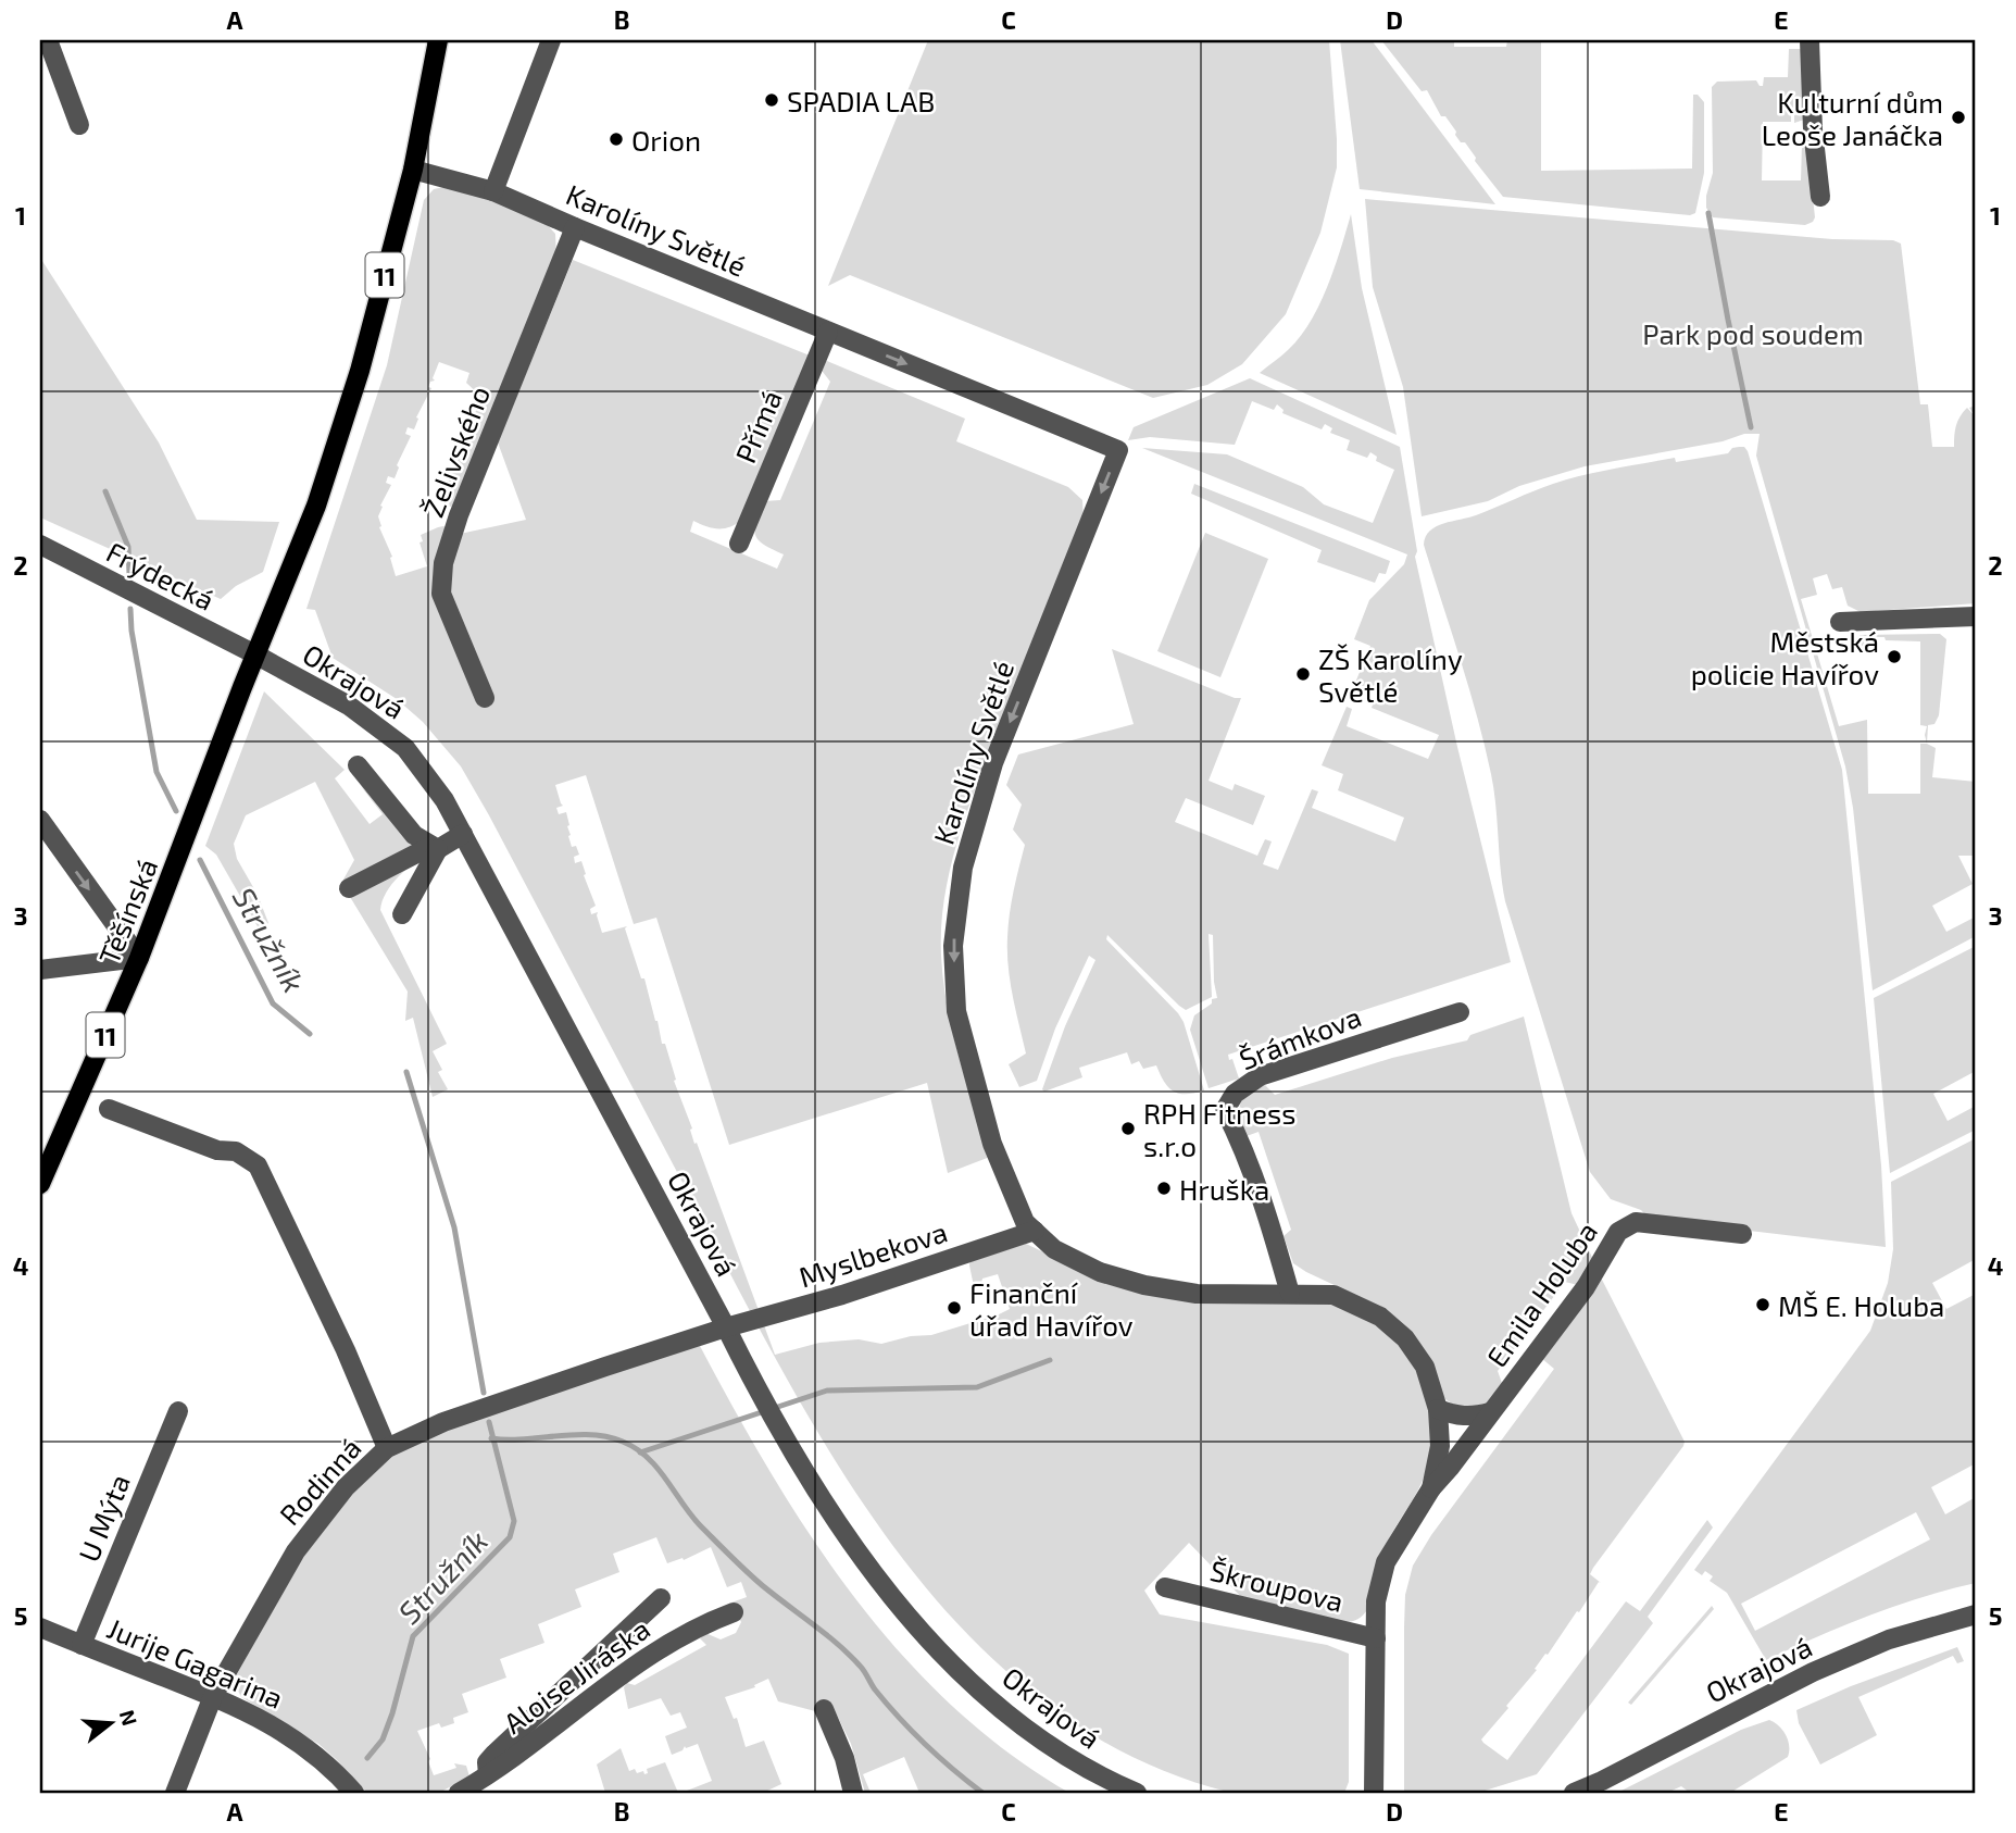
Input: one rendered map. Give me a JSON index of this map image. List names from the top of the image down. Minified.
{"streets":{"main road":["11","Těšínská"],"street":["Karolíny Světlé","Přímá","Želivského","Frýdecká","Okrajová","Šrámkova","Myslbekova","Emila Holuba","Rodinná","U Mýta","Škroupova","Jurije Gagarina","Aloise Jiráska"]},"crossings":[["Karolíny Světlé","11"],["Karolíny Světlé","Přímá"],["Karolíny Světlé","Želivského"],["Karolíny Světlé","Šrámkova"],["Karolíny Světlé","Myslbekova"],["Karolíny Světlé","Emila Holuba"],["Karolíny Světlé","Škroupova"],["11","Frýdecká"],["11","Okrajová"],["11","Těšínská"],["Frýdecká","Okrajová"],["Frýdecká","Těšínská"],["Okrajová","Těšínská"],["Okrajová","Myslbekova"],["Okrajová","Rodinná"],["Myslbekova","Rodinná"],["Rodinná","Jurije Gagarina"],["U Mýta","Jurije Gagarina"]],"one_way":["Karolíny Světlé"],"water":["Stružník"],"parks":["Park pod soudem"],"places":["SPADIA LAB","Kulturní dům Leoše Janáčka","Orion","Městská policie Havířov","ZŠ Karolíny Světlé","RPH Fitness s.r.o","Hruška","MŠ E. Holuba","Finanční úřad Havířov"],"north":"right","grid":{"columns":["A","B","C","D","E"],"rows":["1","2","3","4","5"]}}
